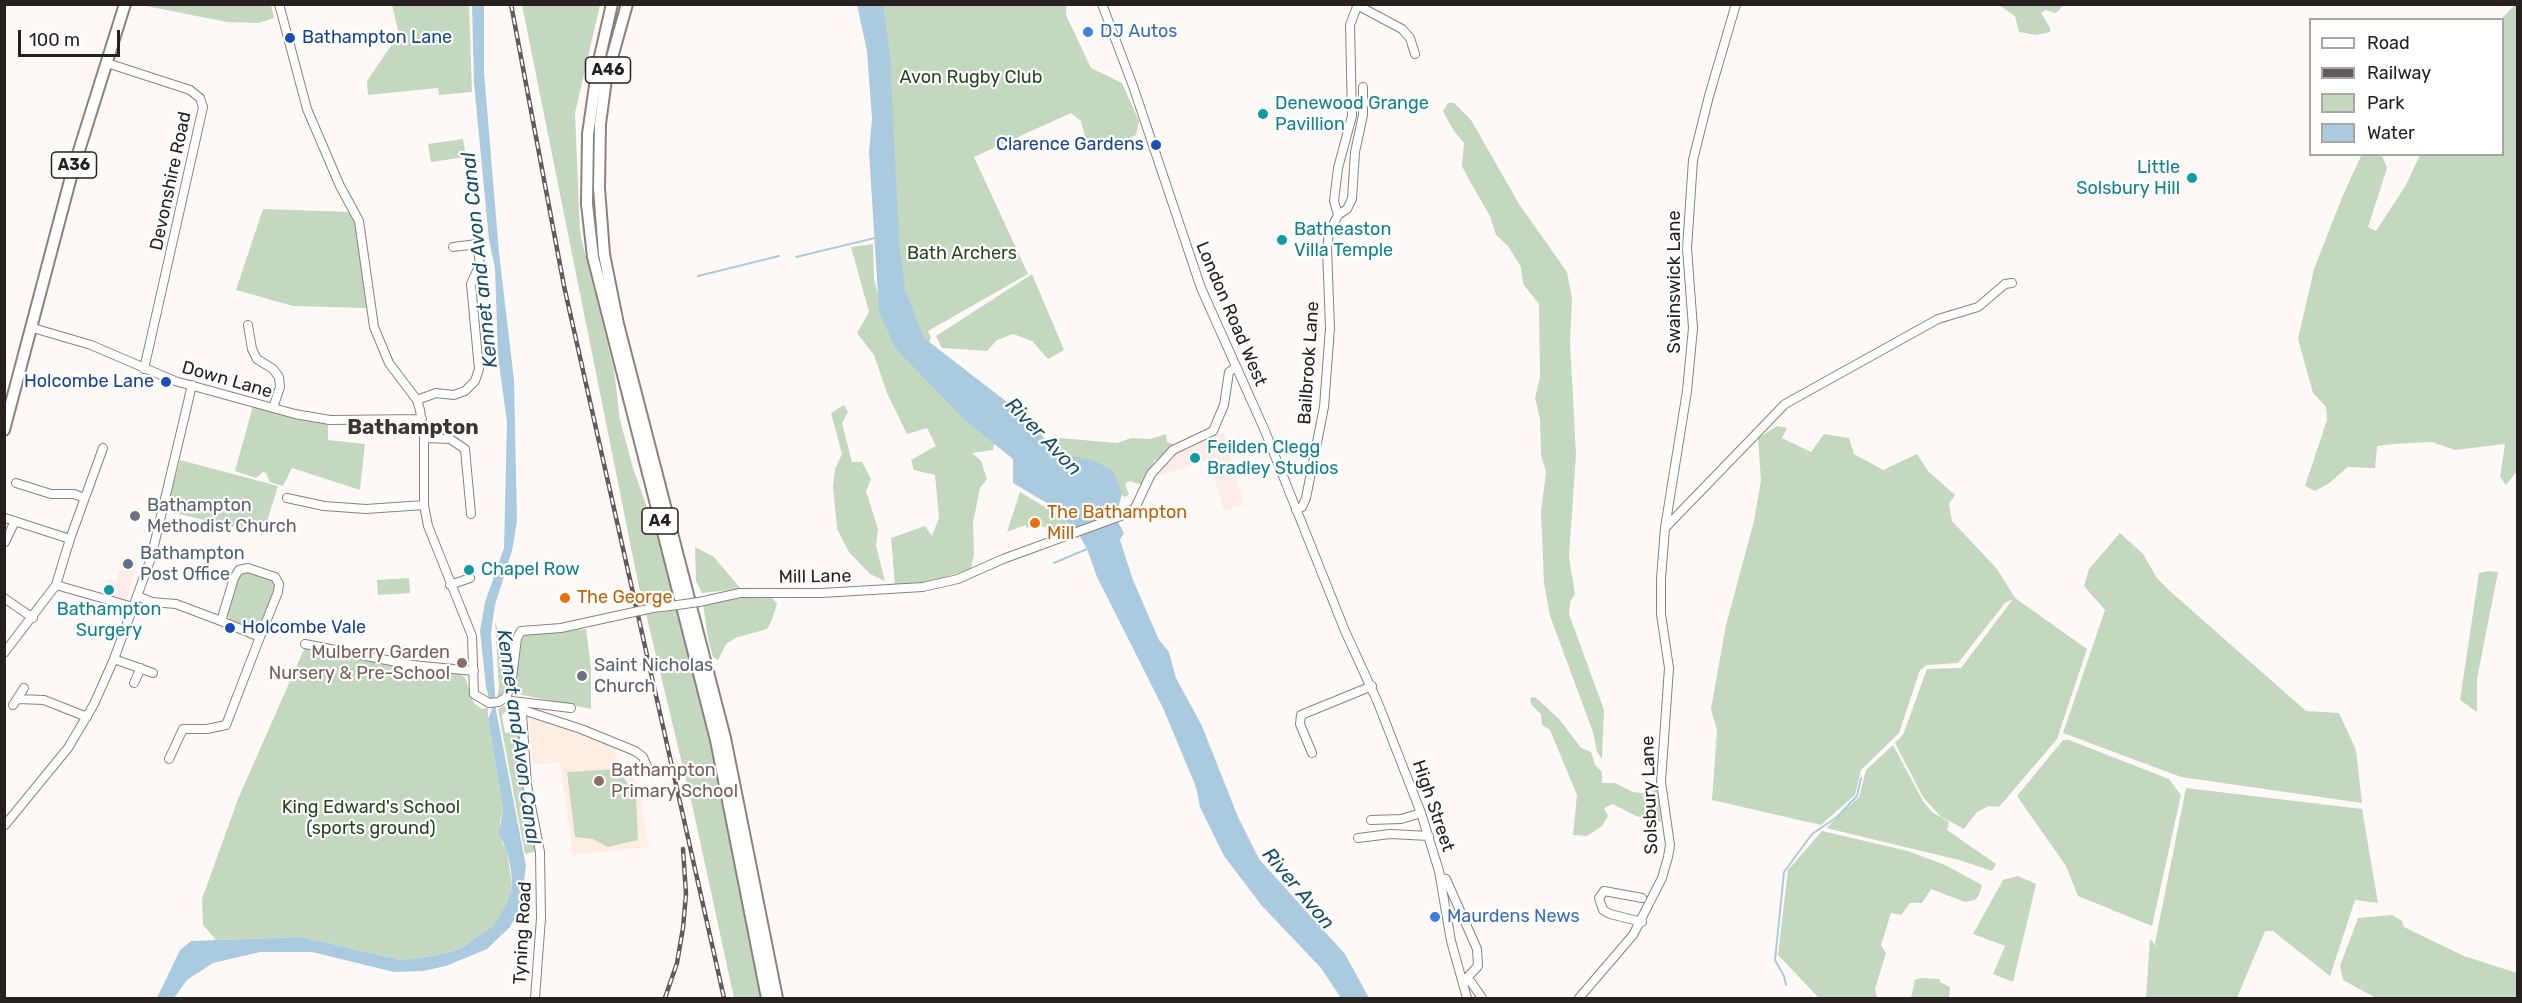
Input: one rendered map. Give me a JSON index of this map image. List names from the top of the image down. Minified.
{"streets":{"highway":["A46","A36","A4"],"street":["Devonshire Road","Swainswick Lane","London Road West","Bailbrook Lane","Down Lane","Mill Lane","Solsbury Lane","High Street","Tyning Road"]},"crossings":[["A46","A4"],["A36","Devonshire Road"],["A36","Down Lane"],["Devonshire Road","Down Lane"],["Swainswick Lane","Solsbury Lane"],["London Road West","Bailbrook Lane"],["London Road West","Mill Lane"],["London Road West","High Street"]],"districts":["Bathampton"],"water":["Kennet and Avon Canal","River Avon"],"parks":["Avon Rugby Club","Bath Archers","King Edward's School (sports ground)"],"places":["DJ Autos","Bathampton Lane","Denewood Grange Pavillion","Clarence Gardens","Little Solsbury Hill","Batheaston Villa Temple","Holcombe Lane","Feilden Clegg Bradley Studios","Bathampton Methodist Church","The Bathampton Mill","Bathampton Post Office","Chapel Row","Bathampton Surgery","The George","Holcombe Vale","Mulberry Garden Nursery & Pre-School","Saint Nicholas Church","Bathampton Primary School","Maurdens News"],"legend":["Road","Railway","Park","Water"],"scale_bar":"100 m"}
